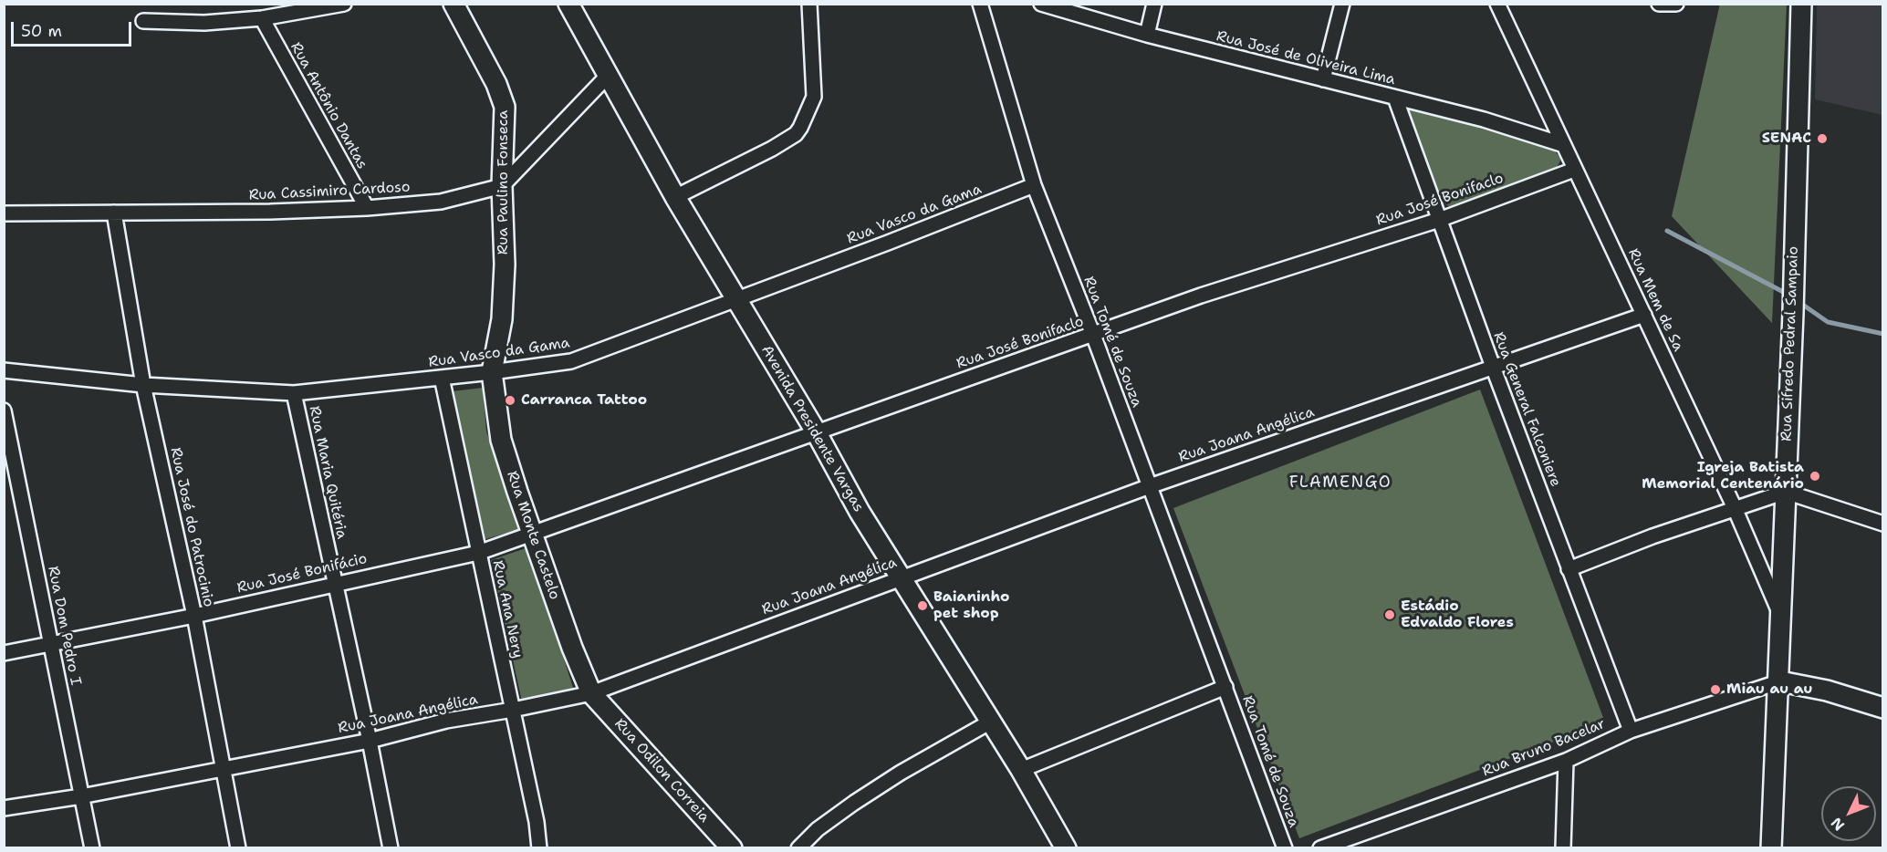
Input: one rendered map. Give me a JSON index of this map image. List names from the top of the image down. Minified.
{"streets":{"main road":["Rua Paulino Fonseca","Rua Sifredo Pedral Sampaio","Avenida Presidente Vargas","Rua Monte Castelo","Rua Odilon Correia"],"street":["Rua José de Oliveira Lima","Rua Antônio Dantas","Rua Cassimiro Cardoso","Rua José Bonifaclo","Rua Vasco da Gama","Rua Mem de Sa","Rua Tomé de Souza","Rua General Falconiere","Rua Joana Angélica","Rua Maria Quitéria","Rua José do Patrocinio","Rua José Bonifácio","Rua Ana Nery","Rua Dom Pedro I","Rua Bruno Bacelar"]},"crossings":[["Rua José de Oliveira Lima","Rua Mem de Sa"],["Rua José de Oliveira Lima","Rua General Falconiere"],["Rua Antônio Dantas","Rua Cassimiro Cardoso"],["Rua Paulino Fonseca","Rua Cassimiro Cardoso"],["Rua Paulino Fonseca","Rua Vasco da Gama"],["Rua Paulino Fonseca","Rua Monte Castelo"],["Rua Cassimiro Cardoso","Rua José do Patrocinio"],["Rua José Bonifaclo","Rua Mem de Sa"],["Rua José Bonifaclo","Rua Tomé de Souza"],["Rua José Bonifaclo","Rua General Falconiere"],["Rua José Bonifaclo","Avenida Presidente Vargas"],["Rua José Bonifaclo","Rua Monte Castelo"],["Rua José Bonifaclo","Rua José Bonifácio"],["Rua José Bonifaclo","Rua Ana Nery"],["Rua Vasco da Gama","Rua Tomé de Souza"],["Rua Vasco da Gama","Avenida Presidente Vargas"],["Rua Vasco da Gama","Rua Maria Quitéria"],["Rua Vasco da Gama","Rua José do Patrocinio"],["Rua Vasco da Gama","Rua Monte Castelo"],["Rua Vasco da Gama","Rua Ana Nery"],["Rua Mem de Sa","Rua Sifredo Pedral Sampaio"],["Rua Mem de Sa","Rua Joana Angélica"],["Rua Tomé de Souza","Avenida Presidente Vargas"],["Rua Tomé de Souza","Rua Joana Angélica"],["Rua Sifredo Pedral Sampaio","Rua Bruno Bacelar"],["Rua General Falconiere","Rua Joana Angélica"],["Rua General Falconiere","Rua Bruno Bacelar"],["Avenida Presidente Vargas","Rua Joana Angélica"],["Rua Joana Angélica","Rua Maria Quitéria"],["Rua Joana Angélica","Rua José do Patrocinio"],["Rua Joana Angélica","Rua Monte Castelo"],["Rua Joana Angélica","Rua Ana Nery"],["Rua Joana Angélica","Rua Dom Pedro I"],["Rua Joana Angélica","Rua Odilon Correia"],["Rua Maria Quitéria","Rua José Bonifácio"],["Rua José do Patrocinio","Rua José Bonifácio"],["Rua Monte Castelo","Rua Odilon Correia"],["Rua José Bonifácio","Rua Ana Nery"],["Rua José Bonifácio","Rua Dom Pedro I"]],"districts":["FLAMENGO"],"places":["SENAC","Carranca Tattoo","Igreja Batista Memorial Centenário","Baianinho pet shop","Estádio Edvaldo Flores","Miau au au"],"scale_bar":"50 m","north":"bottom left"}
